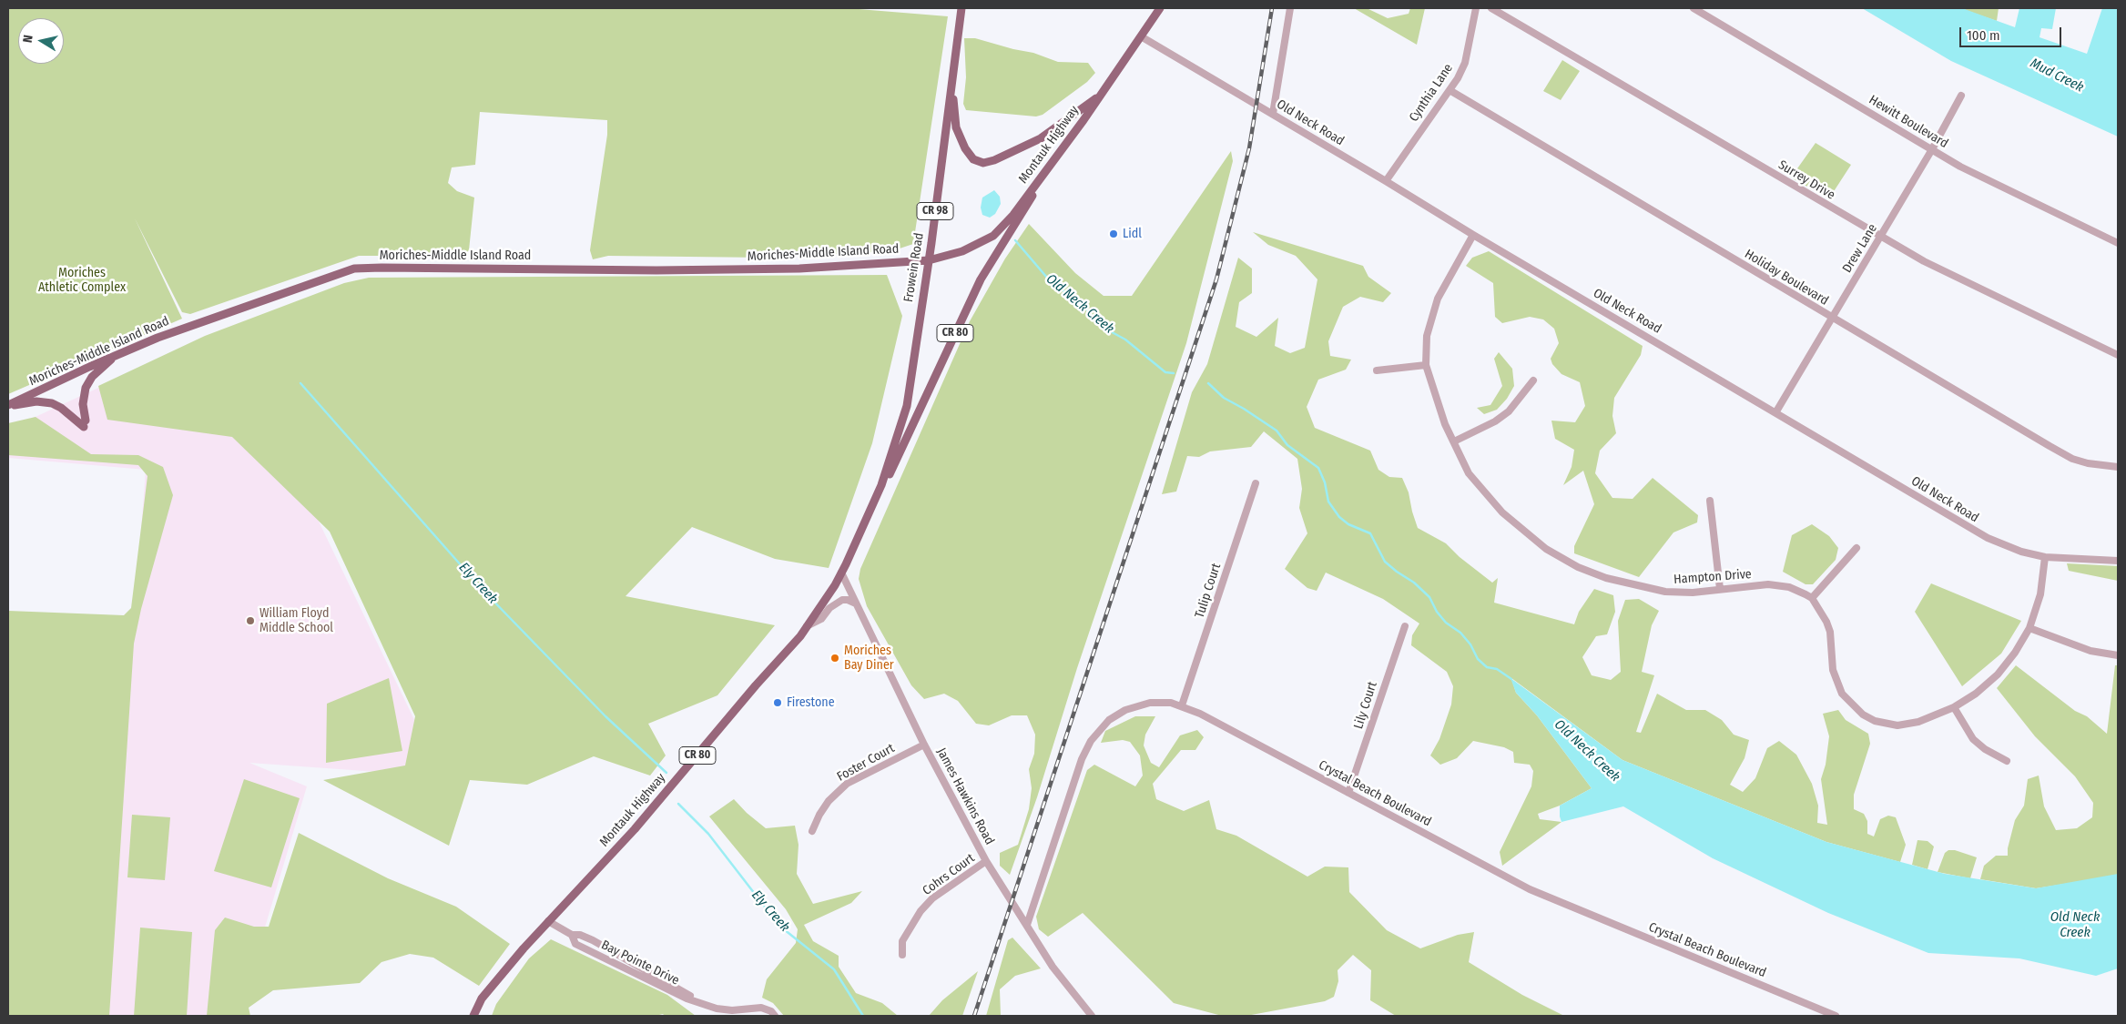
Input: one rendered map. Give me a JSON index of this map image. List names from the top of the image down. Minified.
{"streets":{"main road":["Montauk Highway","CR 98","Moriches-Middle Island Road","Frowein Road","CR 80"],"street":["Cynthia Lane","Hewitt Boulevard","Old Neck Road","Surrey Drive","Drew Lane","Holiday Boulevard","Hampton Drive","Tulip Court","Lily Court","Foster Court","Crystal Beach Boulevard","James Hawkins Road","Cohrs Court","Bay Pointe Drive"]},"crossings":[["Cynthia Lane","Old Neck Road"],["Cynthia Lane","Holiday Boulevard"],["Hewitt Boulevard","Drew Lane"],["Old Neck Road","Montauk Highway"],["Old Neck Road","Drew Lane"],["Old Neck Road","Hampton Drive"],["Montauk Highway","Moriches-Middle Island Road"],["Montauk Highway","Frowein Road"],["Montauk Highway","CR 80"],["Montauk Highway","James Hawkins Road"],["Montauk Highway","Bay Pointe Drive"],["Surrey Drive","Drew Lane"],["Drew Lane","Holiday Boulevard"],["Moriches-Middle Island Road","Frowein Road"],["Frowein Road","CR 80"],["Tulip Court","Crystal Beach Boulevard"],["Lily Court","Crystal Beach Boulevard"],["Foster Court","James Hawkins Road"],["Crystal Beach Boulevard","James Hawkins Road"],["James Hawkins Road","Cohrs Court"]],"water":["Mud Creek","Old Neck Creek","Ely Creek"],"parks":["Moriches Athletic Complex"],"places":["Lidl","William Floyd Middle School","Moriches Bay Diner","Firestone"],"scale_bar":"100 m","north":"left"}
